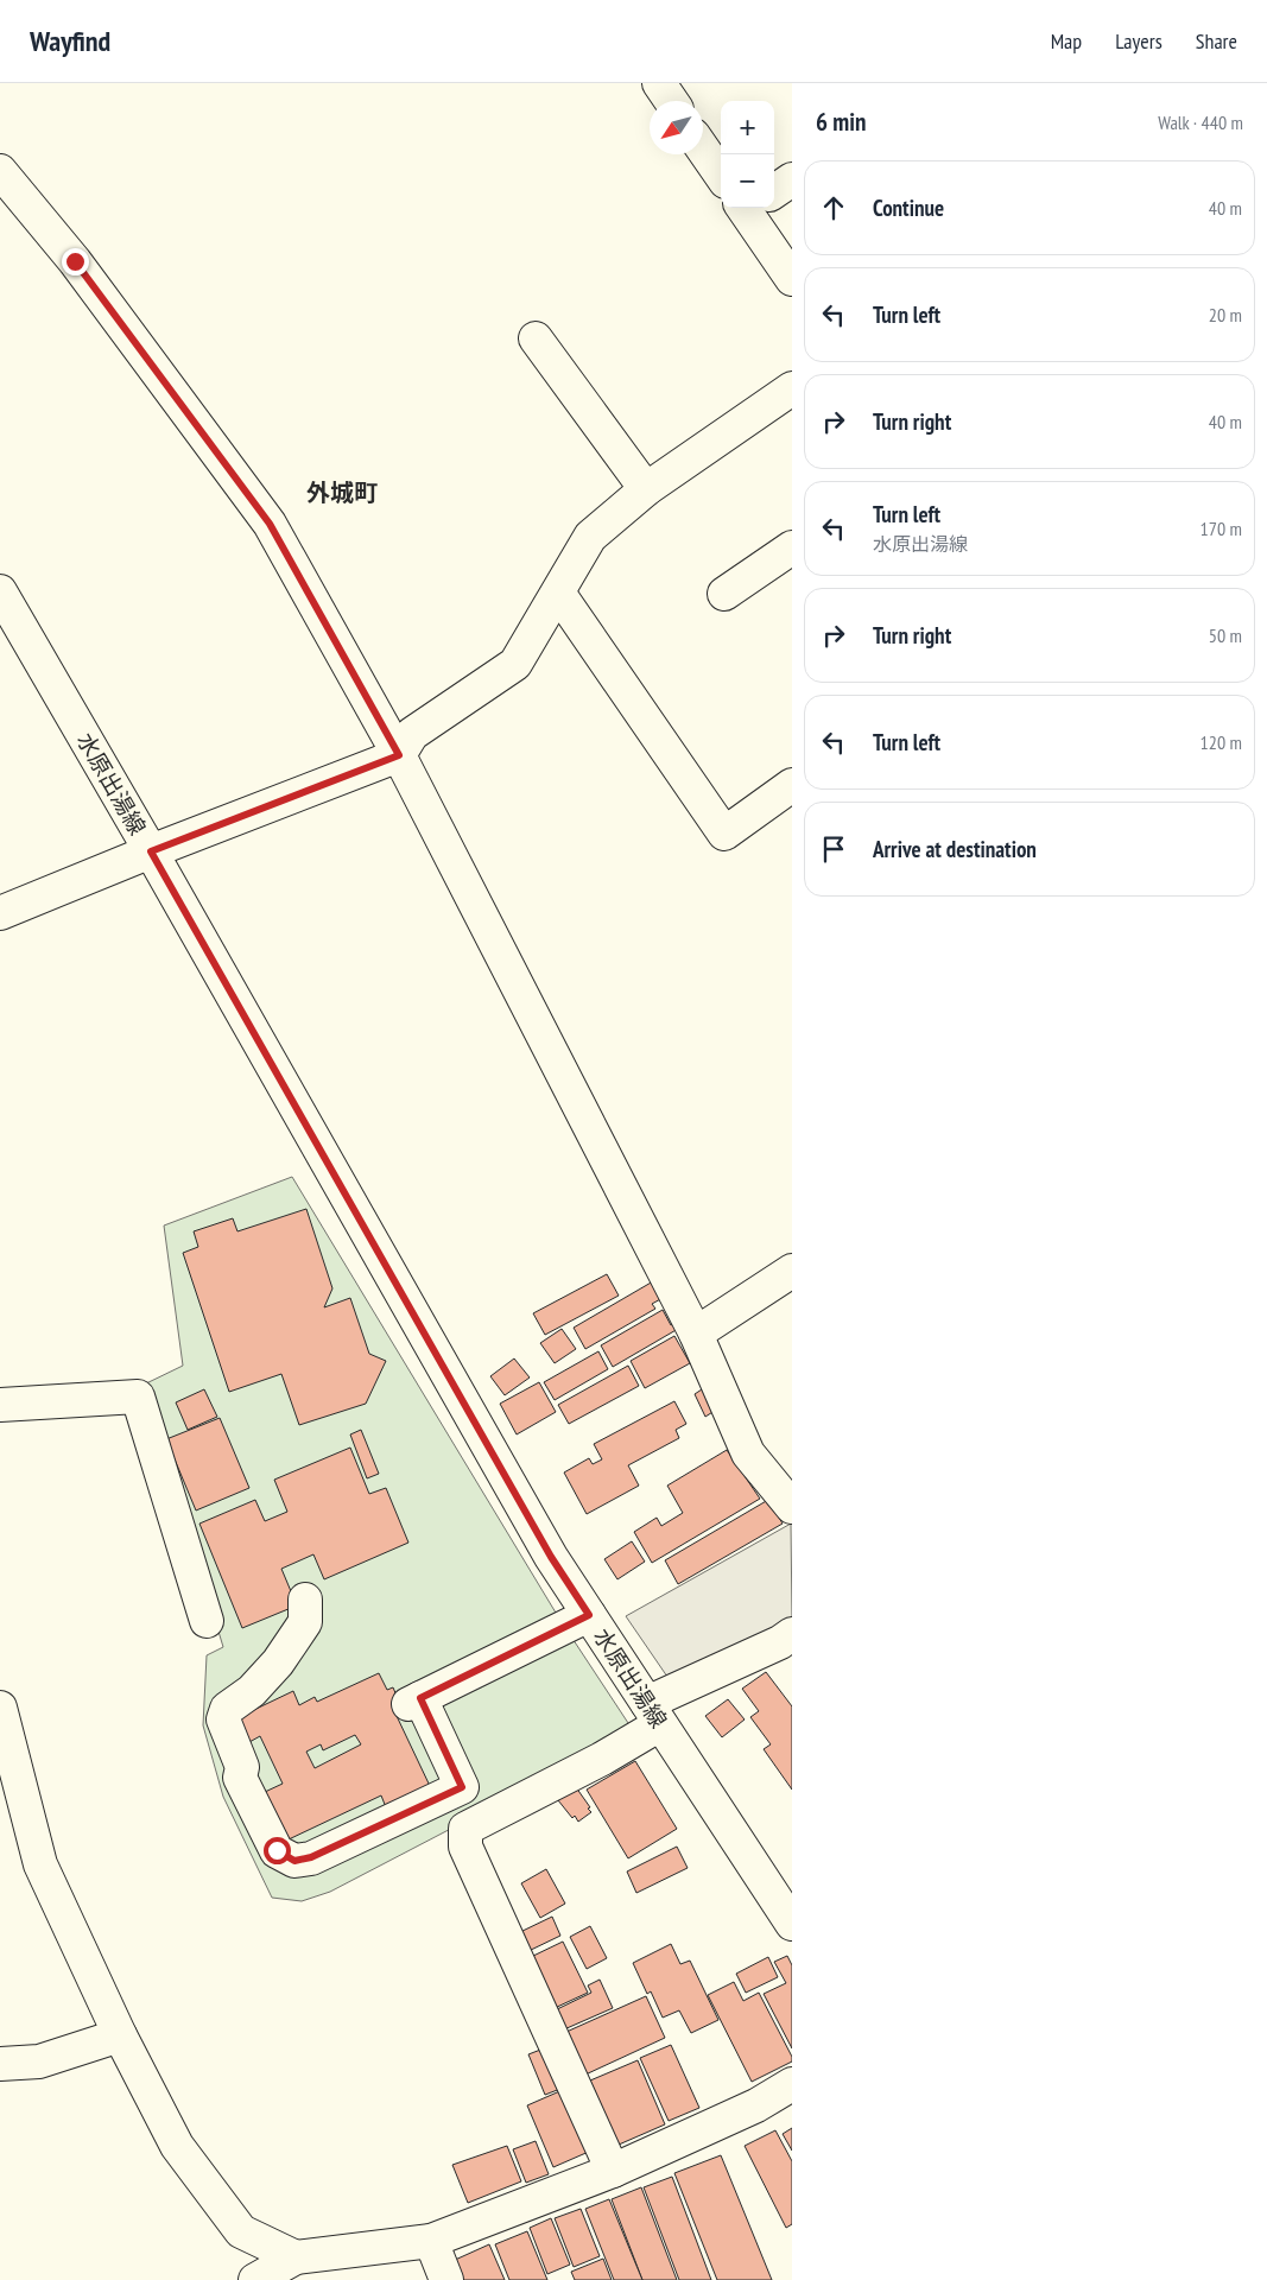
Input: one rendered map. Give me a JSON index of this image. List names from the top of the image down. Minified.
{"streets":{"street":["水原出湯線"]},"districts":["外城町"],"north":"bottom left","page":{"header":"Wayfind","nav":["Map","Layers","Share"],"heading":["6 min","Walk · 440 m"],"map_buttons":["+","−"],"list":[["Continue","40 m"],["Turn left","20 m"],["Turn right","40 m"],["Turn left","水原出湯線","170 m"],["Turn right","50 m"],["Turn left","120 m"],"Arrive at destination"]}}
